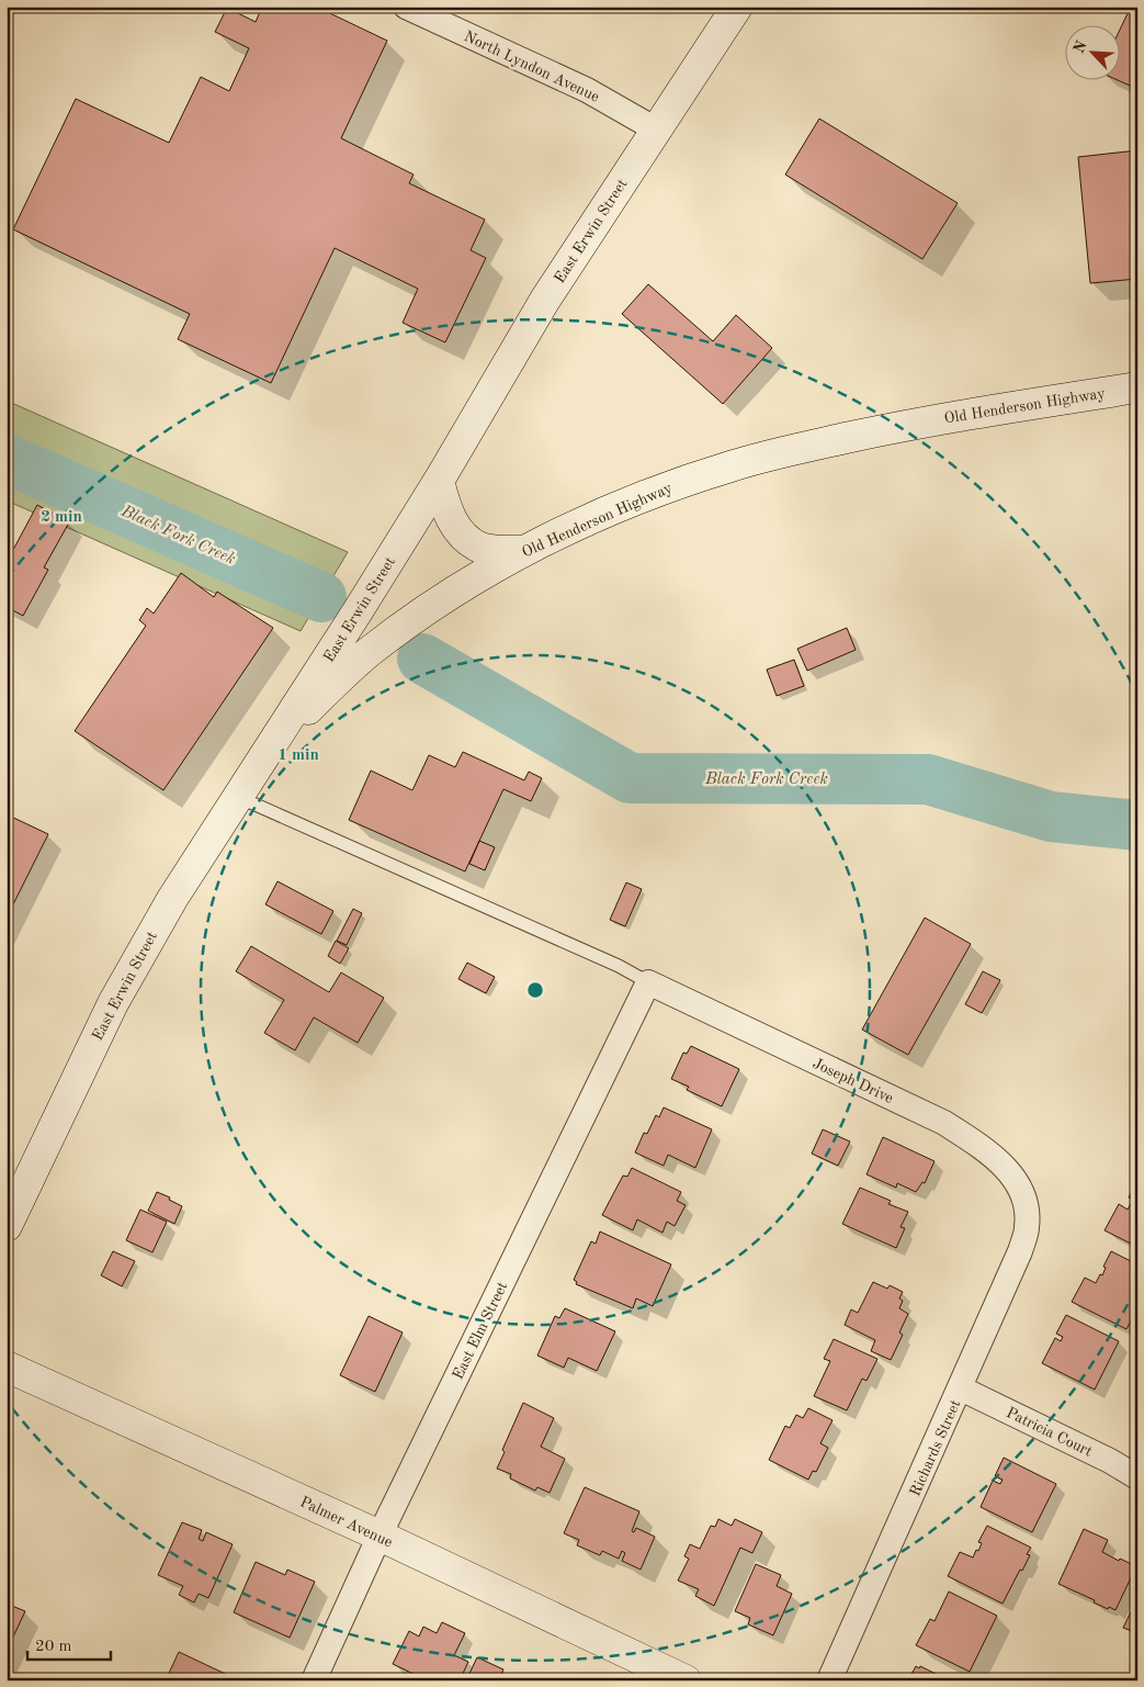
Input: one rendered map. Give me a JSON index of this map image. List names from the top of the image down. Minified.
{"streets":{"main road":["East Erwin Street","Old Henderson Highway","Palmer Avenue"],"street":["North Lyndon Avenue","Joseph Drive","East Elm Street","Patricia Court","Richards Street"]},"crossings":[["North Lyndon Avenue","East Erwin Street"],["East Erwin Street","Old Henderson Highway"],["Joseph Drive","East Elm Street"],["Joseph Drive","Richards Street"],["East Elm Street","Palmer Avenue"],["Patricia Court","Richards Street"]],"water":["Black Fork Creek"],"scale_bar":"20 m","north":"top left","rings":["2 min","1 min"]}
